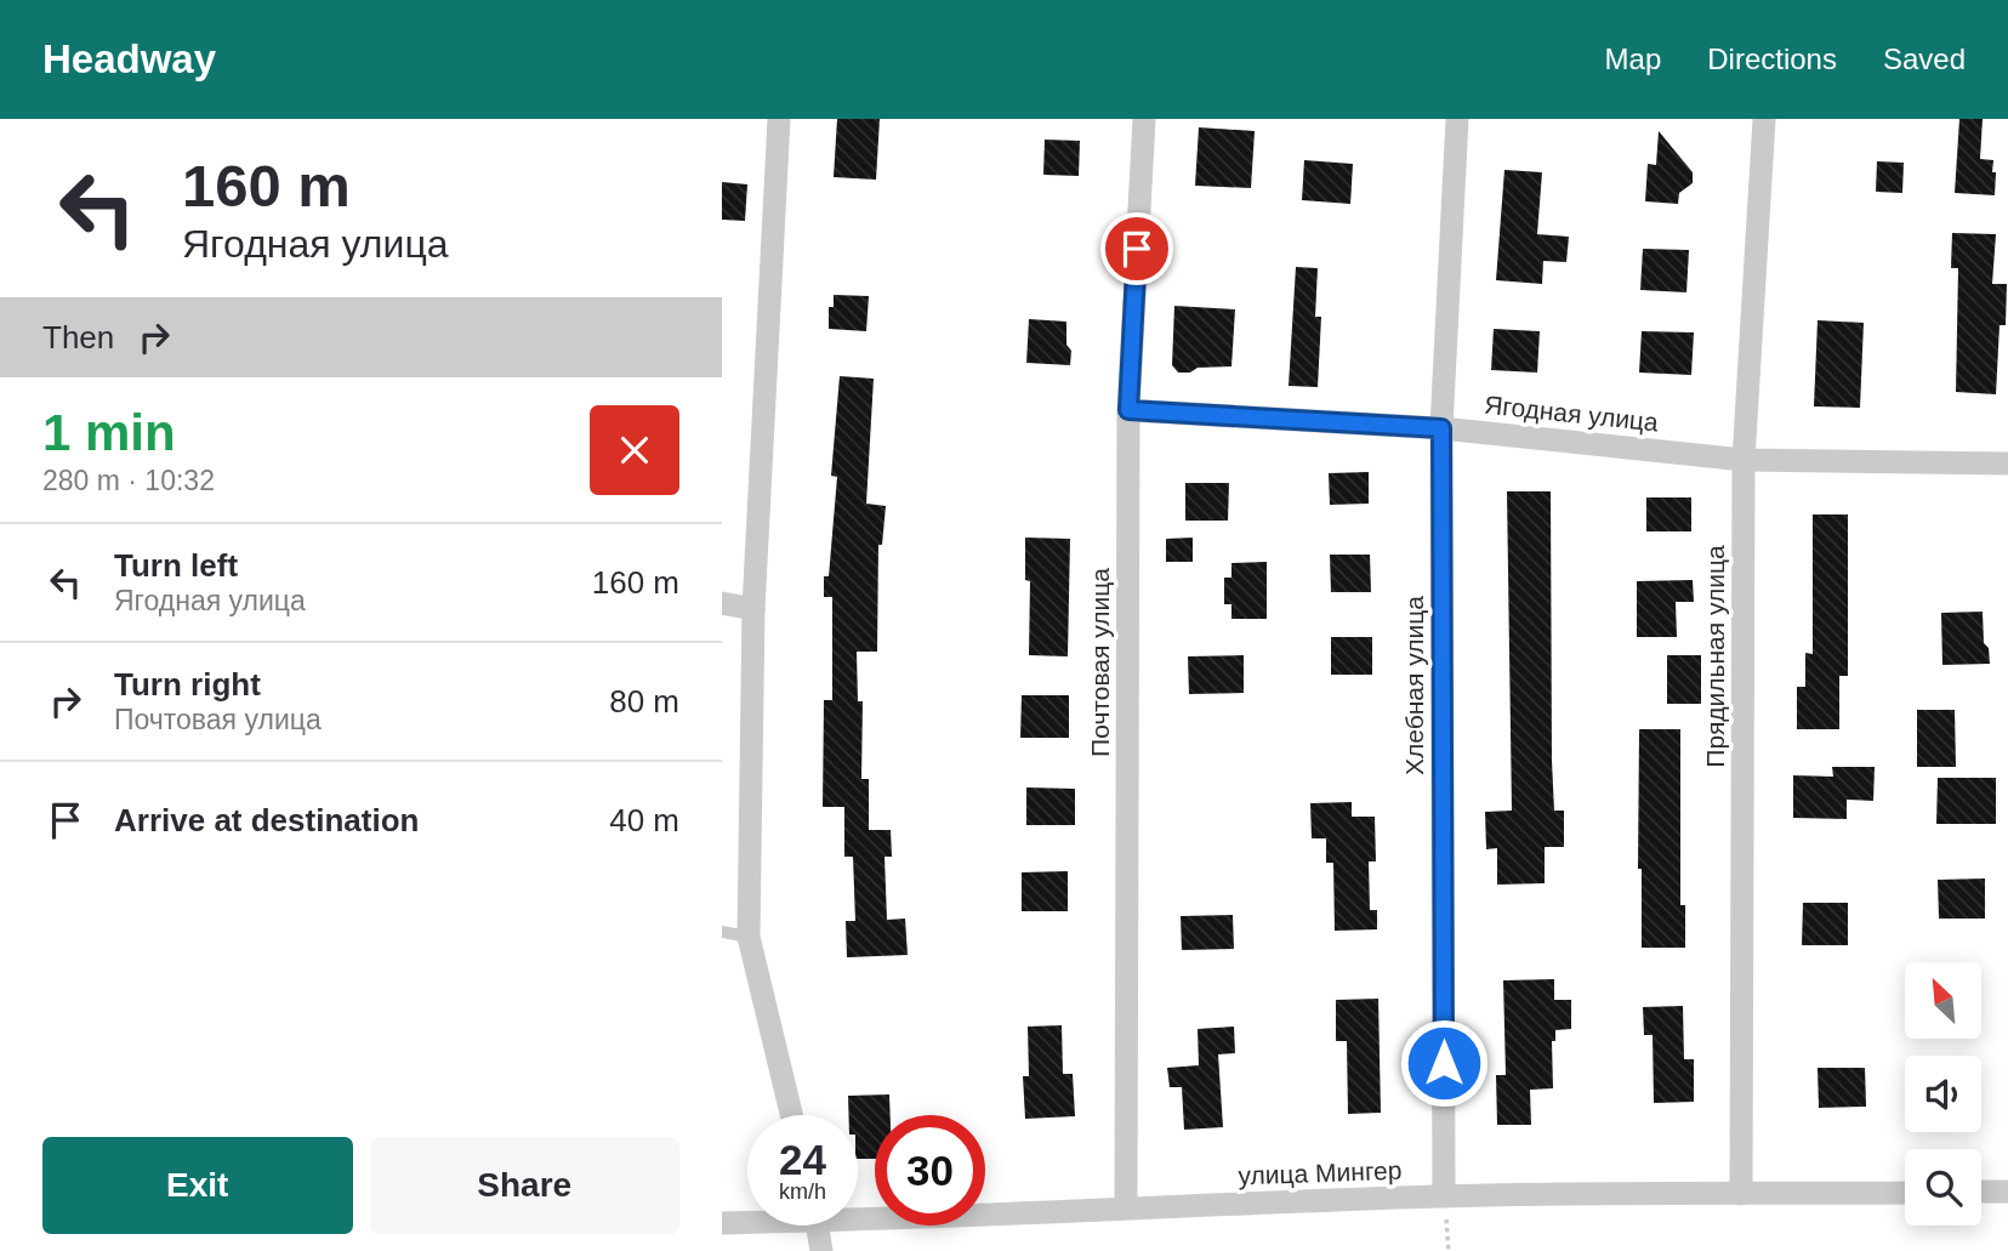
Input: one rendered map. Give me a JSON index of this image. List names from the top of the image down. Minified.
{"streets":{"street":["Ягодная улица","Прядильная улица","Почтовая улица","Хлебная улица","улица Мингер"]},"crossings":[["Ягодная улица","Прядильная улица"],["Ягодная улица","Почтовая улица"],["Ягодная улица","Хлебная улица"],["Прядильная улица","улица Мингер"],["Почтовая улица","улица Мингер"],["Хлебная улица","улица Мингер"]],"north":"top left","page":{"header":"Headway","nav":["Map","Directions","Saved"],"turn":["160 m","Ягодная улица"],"then":"Then","heading":["1 min","280 m · 10:32"],"list":[{"name":"Turn left","note":"Ягодная улица","value":"160 m"},{"name":"Turn right","note":"Почтовая улица","value":"80 m"},{"name":"Arrive at destination","value":"40 m"}],"speed":"24 km/h","limit":"30","buttons":["Exit","Share"]}}
